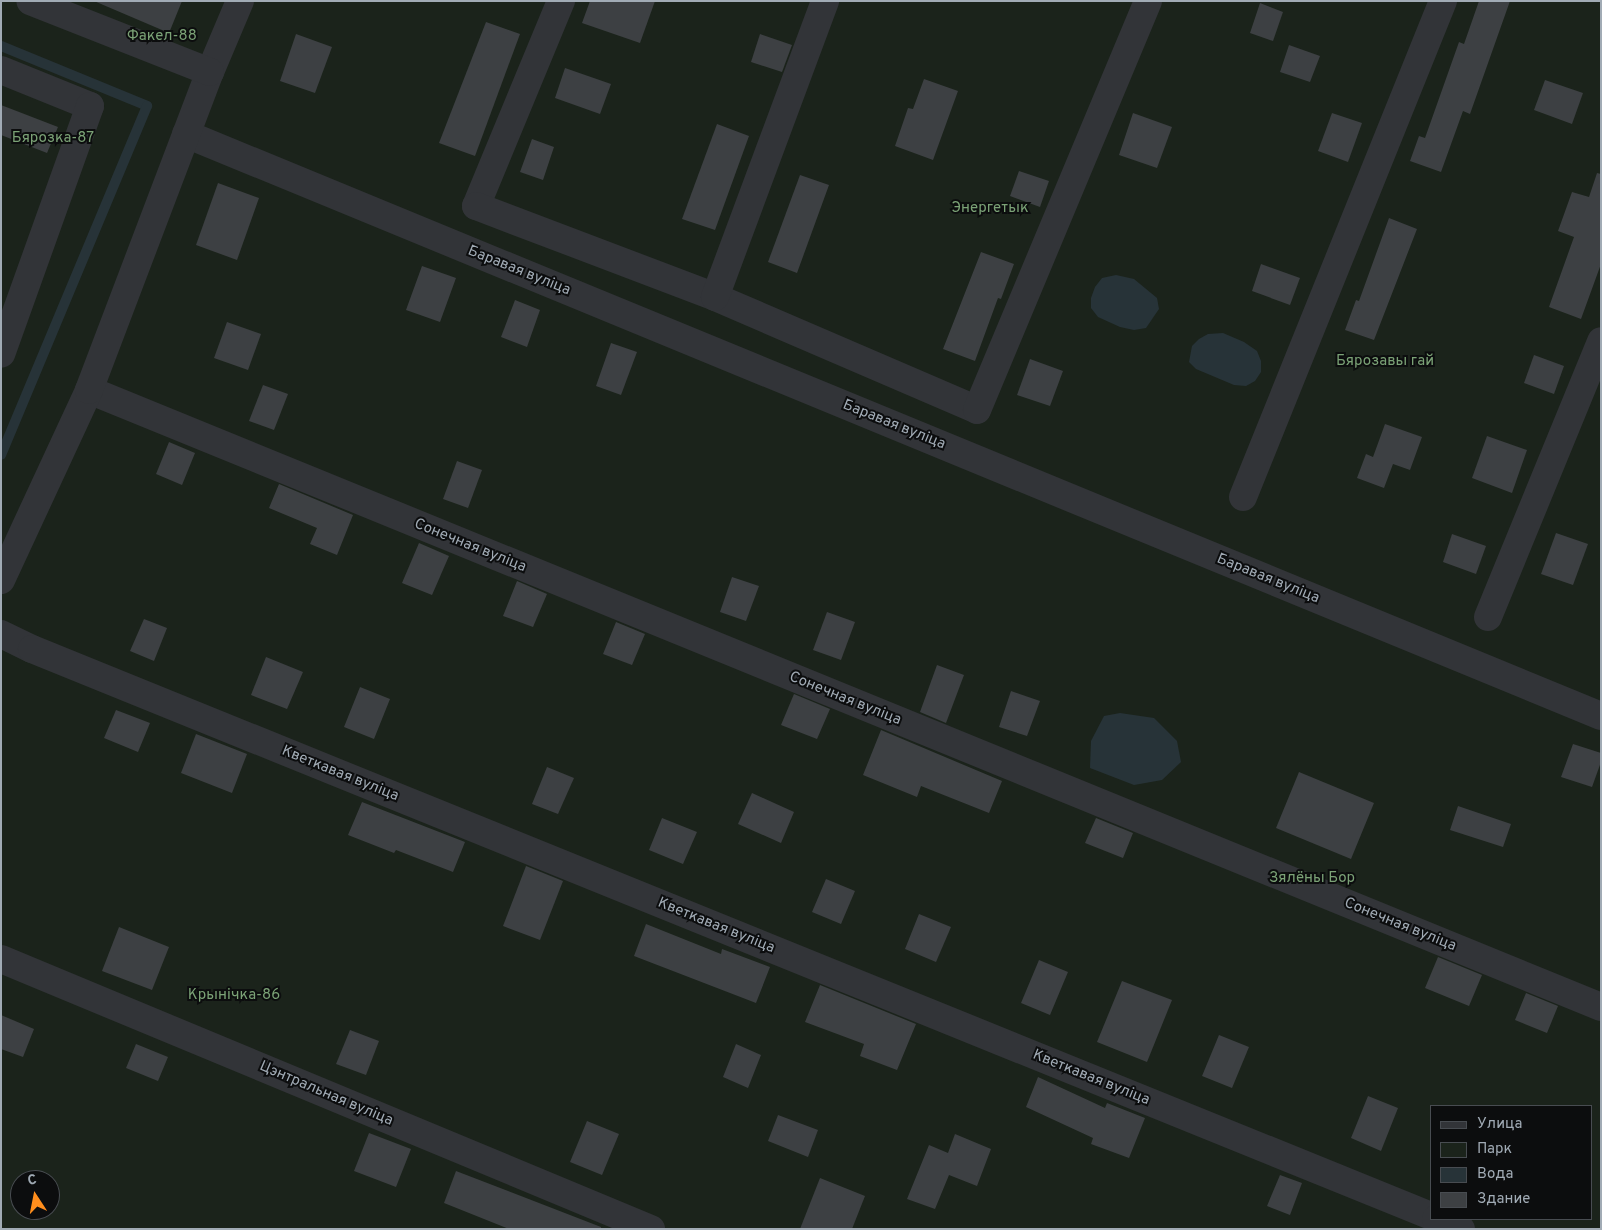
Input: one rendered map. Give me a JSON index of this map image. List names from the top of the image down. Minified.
{"streets":{"lane":["Баравая вуліца","Сонечная вуліца","Кветкавая вуліца","Цэнтральная вуліца"]},"parks":["Факел-88","Бярозка-87","Энергетык","Бярозавы гай","Зялёны Бор","Крынічка-86"],"legend":["Улица","Парк","Вода","Здание"],"north":"top"}
